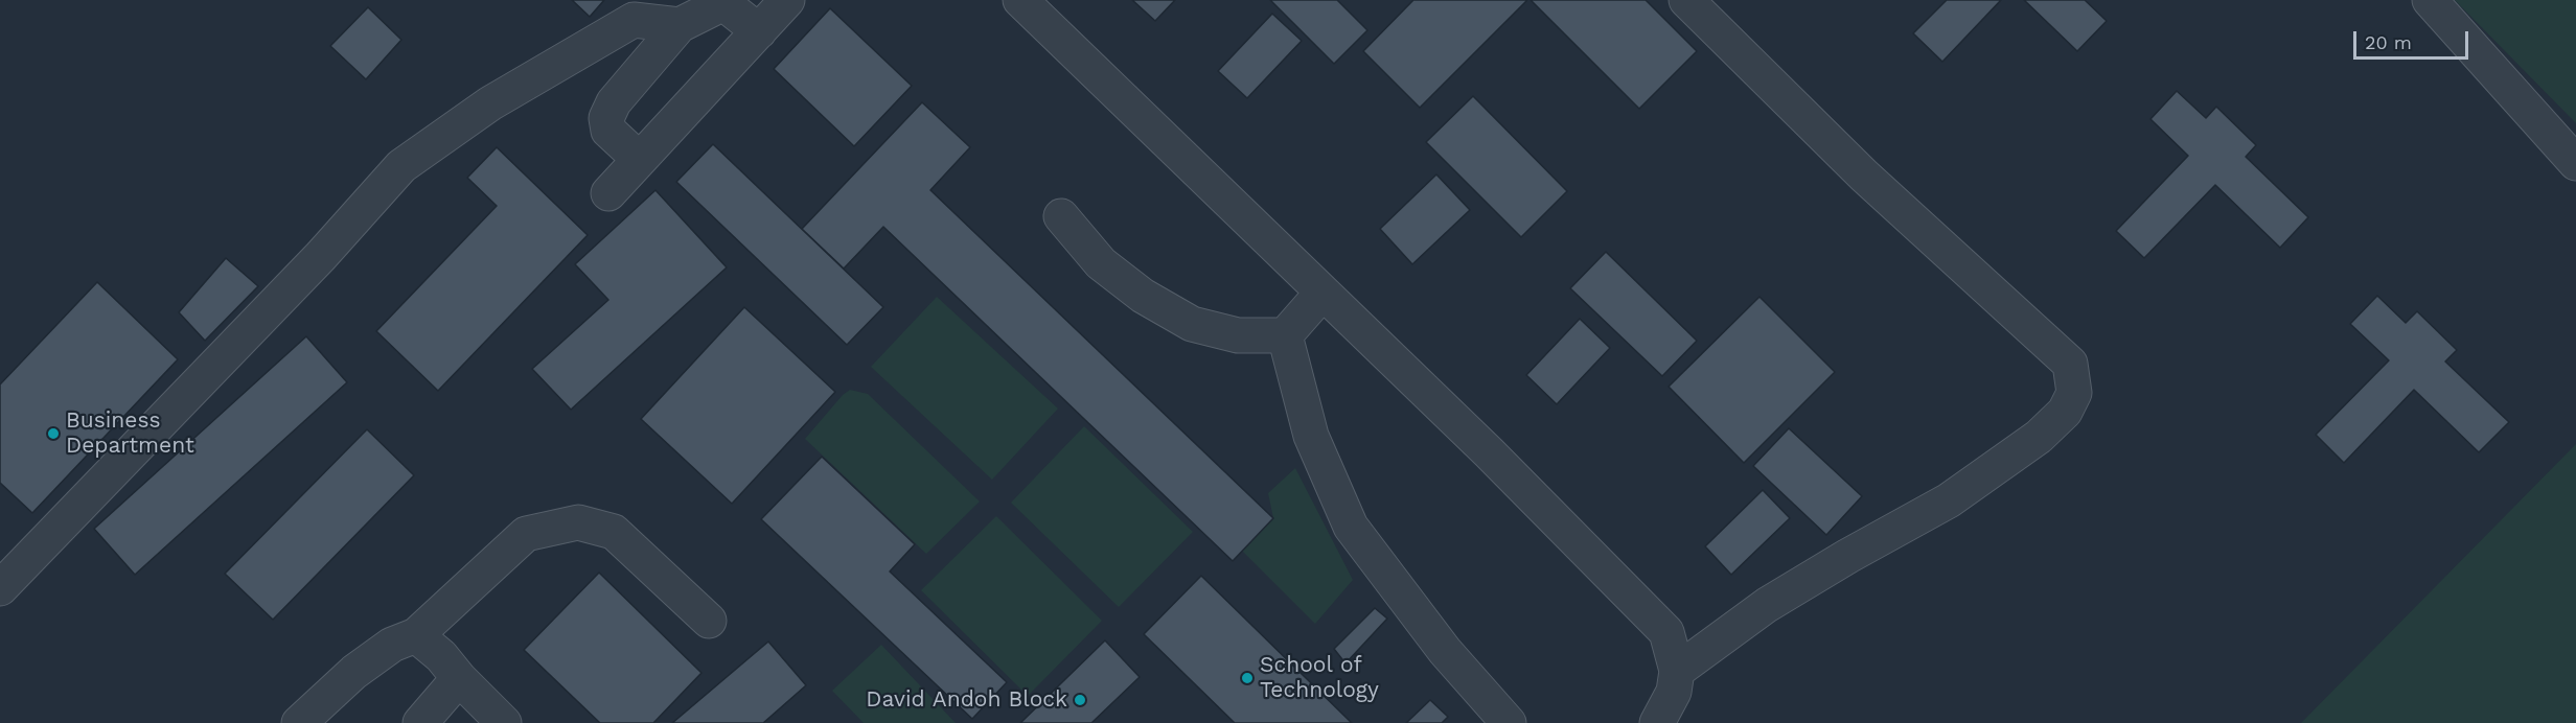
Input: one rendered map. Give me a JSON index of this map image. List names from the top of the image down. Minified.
{"places":["Business Department","School of Technology","David Andoh Block"],"scale_bar":"20 m"}
